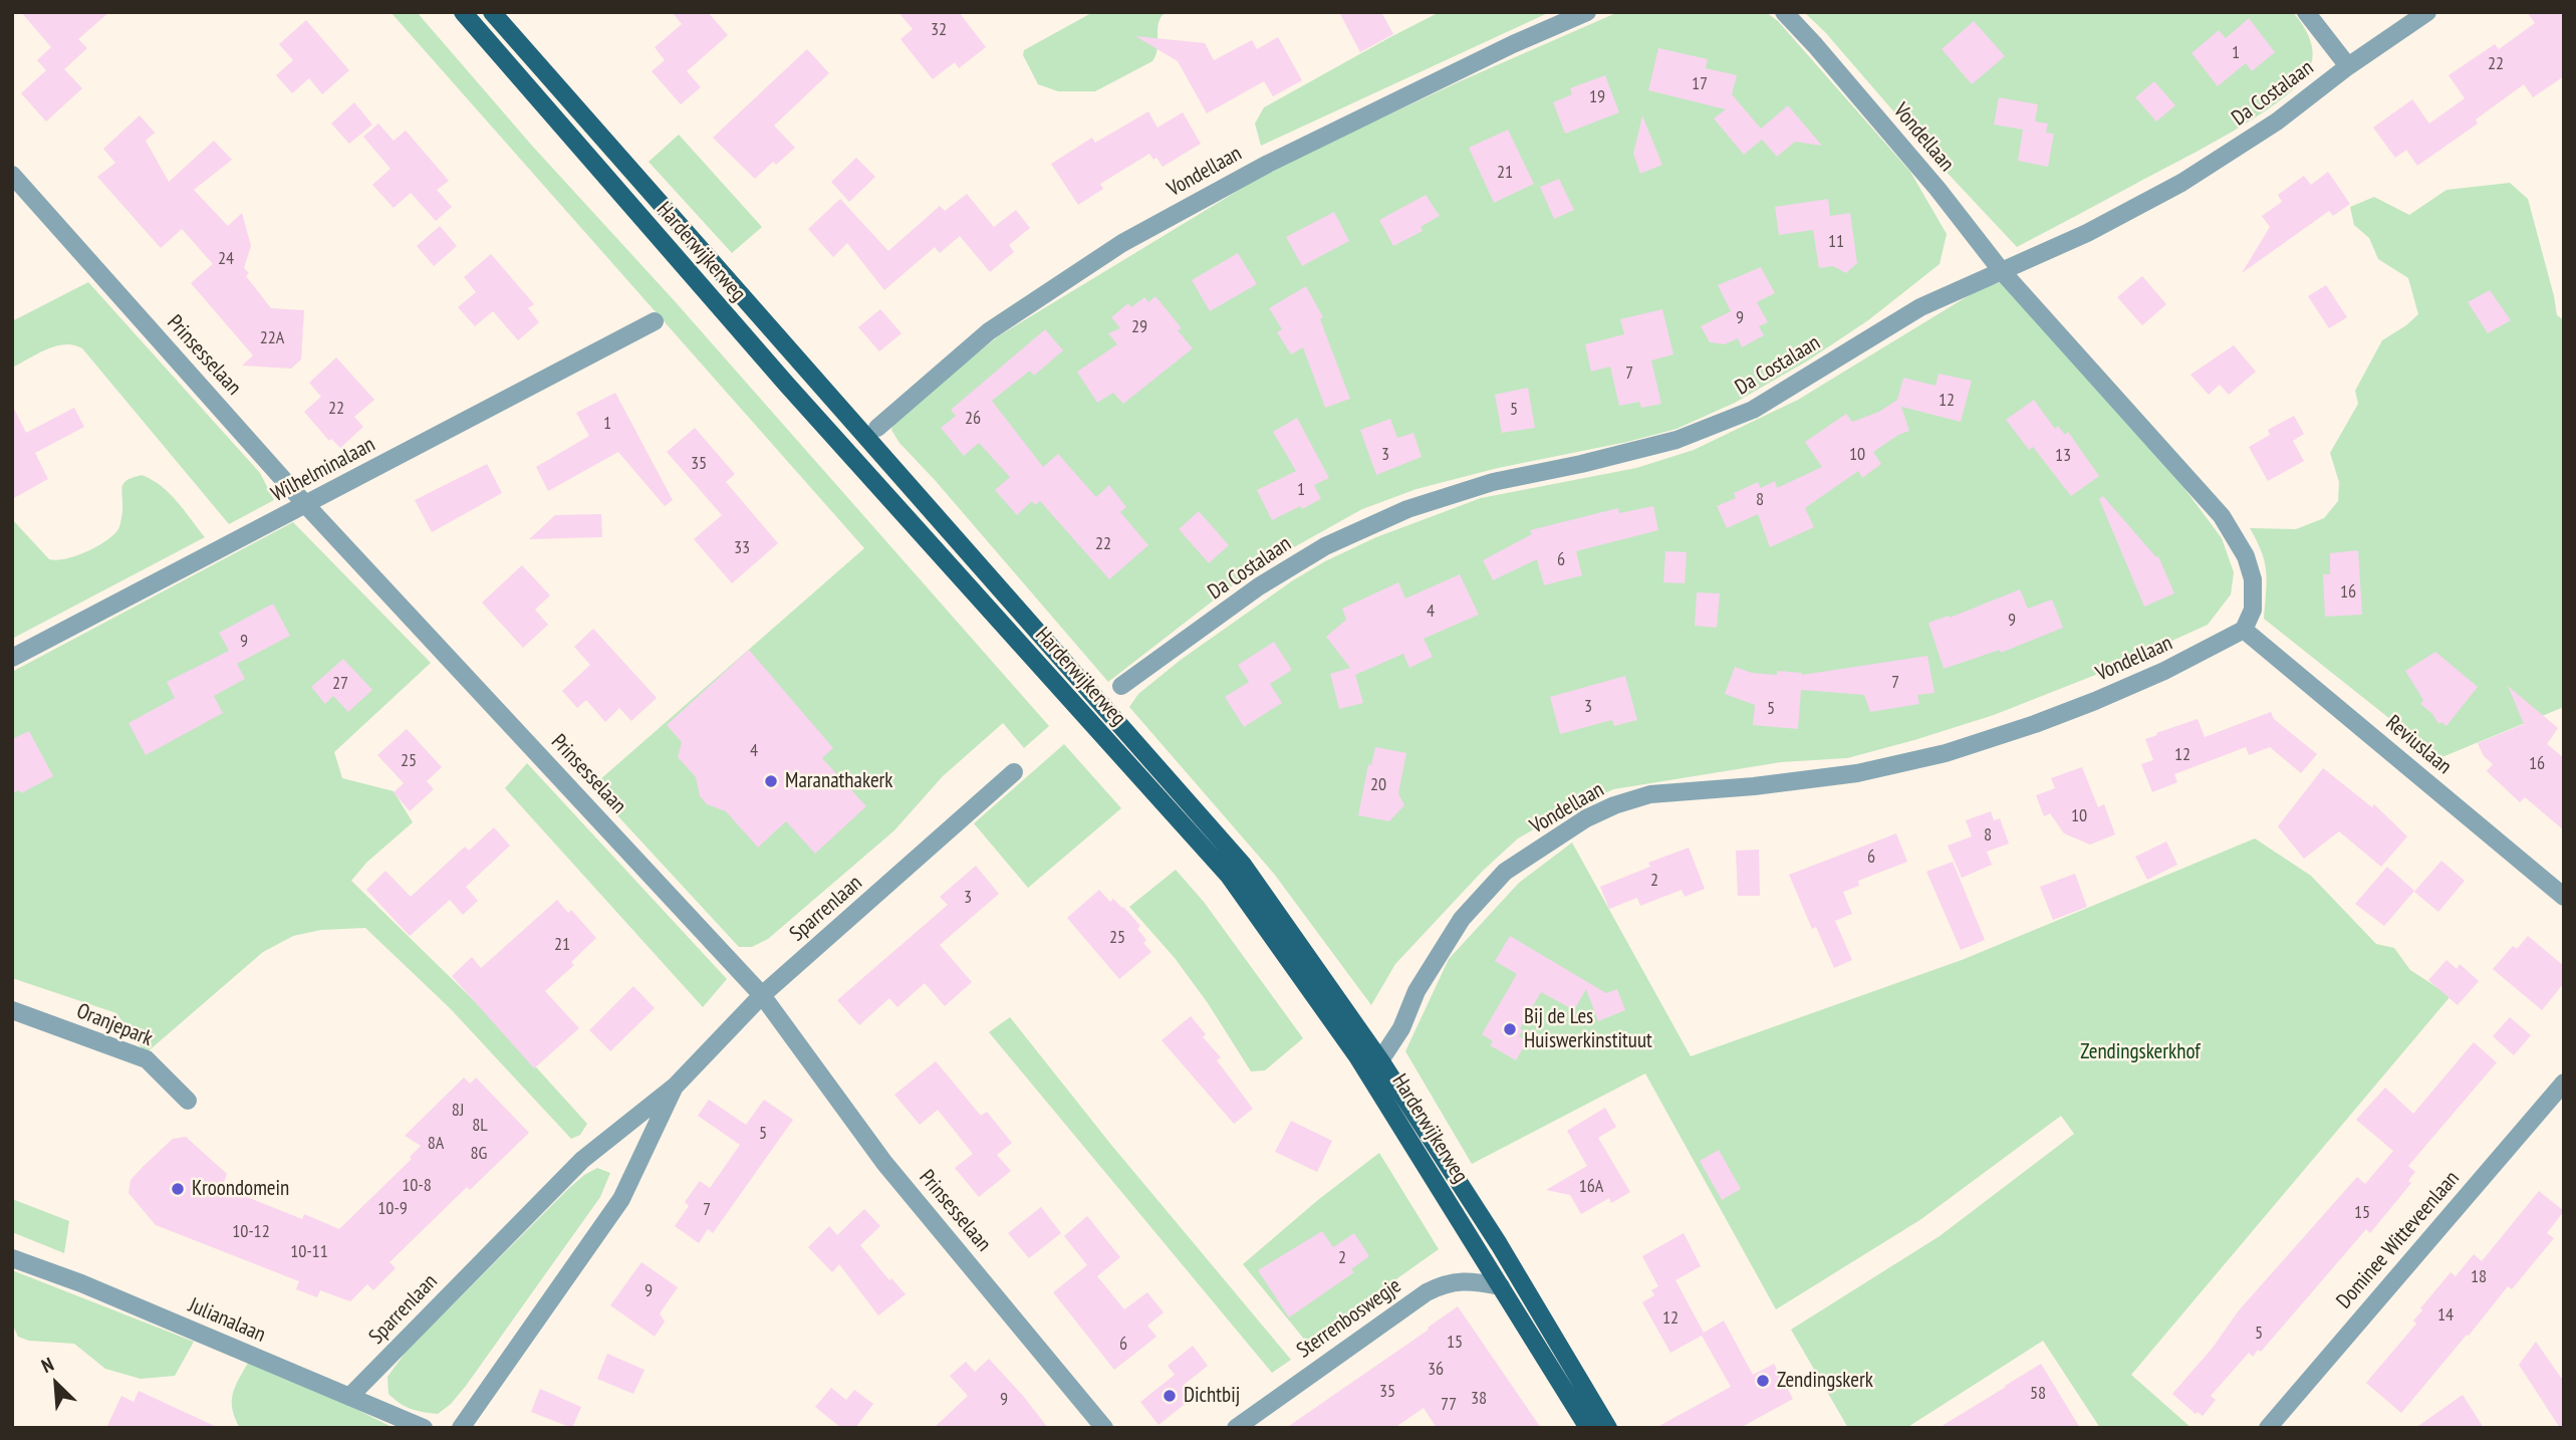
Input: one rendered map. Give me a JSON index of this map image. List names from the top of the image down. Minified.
{"streets":{"main road":["Harderwijkerweg"],"street":["Da Costalaan","Vondellaan","Prinsesselaan","Wilhelminalaan","Reviuslaan","Sparrenlaan","Oranjepark","Dominee Witteveenlaan","Sterrenboswegje","Julianalaan"]},"crossings":[["Da Costalaan","Vondellaan"],["Vondellaan","Harderwijkerweg"],["Vondellaan","Reviuslaan"],["Harderwijkerweg","Sterrenboswegje"],["Prinsesselaan","Wilhelminalaan"],["Prinsesselaan","Sparrenlaan"],["Sparrenlaan","Julianalaan"]],"parks":["Zendingskerkhof"],"places":["Maranathakerk","Bij de Les Huiswerkinstituut","Kroondomein","Zendingskerk","Dichtbij"],"house_numbers":["32","1","22","17","19","21","11","24","9","29","22A","7","12","22","5","26","1","3","10","13","35","1","8","22","33","6","16","4","9","9","7","27","3","5","4","12","25","16","20","10","8","6","2","3","25","21","8J","8L","5","8A","8G","10-8","16A","10-9","7","15","10-12","10-11","2","18","9","14","12","5","15","6","36","35","58","38","9","77"],"north":"top left"}
